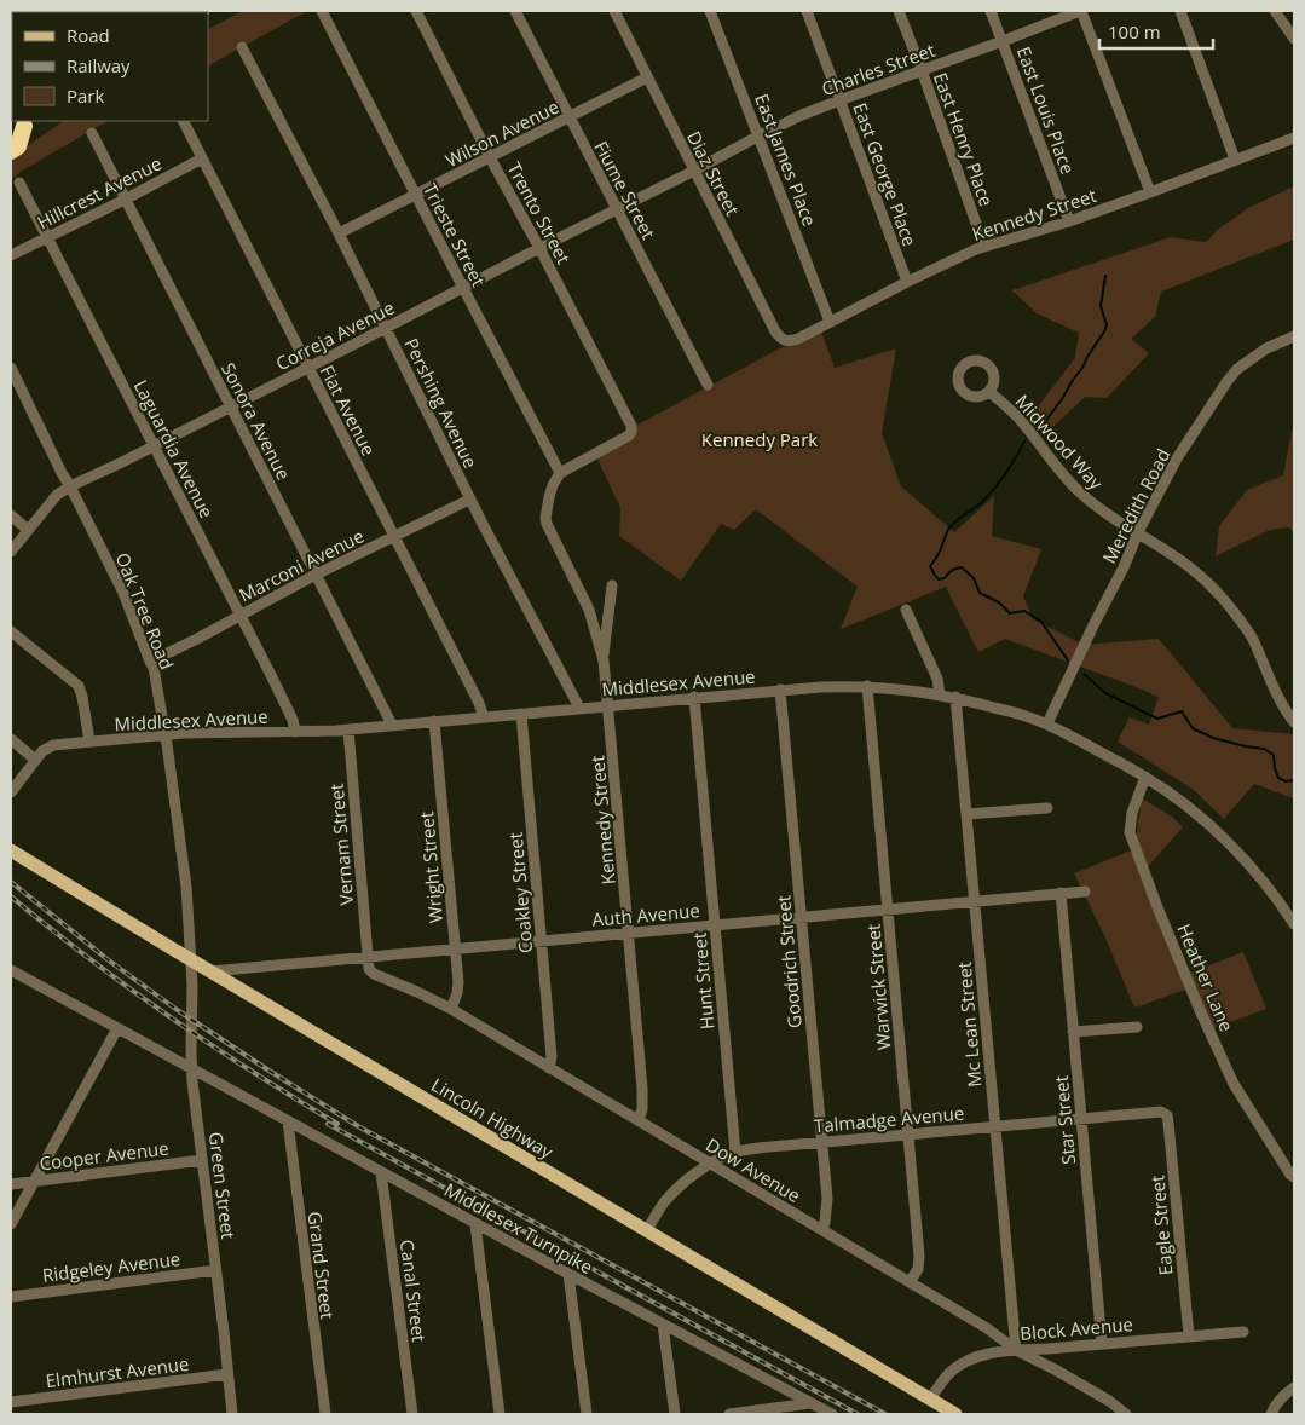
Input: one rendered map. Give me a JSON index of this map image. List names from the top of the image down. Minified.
{"streets":{"main road":["Lincoln Highway"],"street":["Charles Street","East Louis Place","Wilson Avenue","East Henry Place","East James Place","Diaz Street","East George Place","Fiume Street","Hillcrest Avenue","Trento Street","Kennedy Street","Trieste Street","Correja Avenue","Pershing Avenue","Fiat Avenue","Sonora Avenue","Midwood Way","Laguardia Avenue","Meredith Road","Marconi Avenue","Oak Tree Road","Middlesex Avenue","Vernam Street","Wright Street","Coakley Street","Auth Avenue","Goodrich Street","Heather Lane","Hunt Street","Warwick Street","Mc Lean Street","Talmadge Avenue","Star Street","Cooper Avenue","Dow Avenue","Green Street","Eagle Street","Middlesex Turnpike","Grand Street","Ridgeley Avenue","Canal Street","Block Avenue","Elmhurst Avenue"]},"crossings":[["Charles Street","East Louis Place"],["Charles Street","East Henry Place"],["Charles Street","East James Place"],["Charles Street","Diaz Street"],["Charles Street","East George Place"],["Charles Street","Correja Avenue"],["East Louis Place","Kennedy Street"],["Wilson Avenue","Diaz Street"],["Wilson Avenue","Fiume Street"],["Wilson Avenue","Trento Street"],["Wilson Avenue","Trieste Street"],["Wilson Avenue","Pershing Avenue"],["East Henry Place","Kennedy Street"],["East James Place","Kennedy Street"],["Diaz Street","Kennedy Street"],["Diaz Street","Correja Avenue"],["East George Place","Kennedy Street"],["Fiume Street","Correja Avenue"],["Hillcrest Avenue","Fiat Avenue"],["Hillcrest Avenue","Sonora Avenue"],["Hillcrest Avenue","Laguardia Avenue"],["Trento Street","Kennedy Street"],["Trento Street","Trieste Street"],["Trento Street","Correja Avenue"],["Kennedy Street","Trieste Street"],["Kennedy Street","Middlesex Avenue"],["Kennedy Street","Auth Avenue"],["Kennedy Street","Dow Avenue"],["Trieste Street","Correja Avenue"],["Correja Avenue","Pershing Avenue"],["Correja Avenue","Fiat Avenue"],["Correja Avenue","Sonora Avenue"],["Correja Avenue","Laguardia Avenue"],["Correja Avenue","Oak Tree Road"],["Pershing Avenue","Marconi Avenue"],["Pershing Avenue","Middlesex Avenue"],["Fiat Avenue","Marconi Avenue"],["Fiat Avenue","Middlesex Avenue"],["Sonora Avenue","Marconi Avenue"],["Sonora Avenue","Middlesex Avenue"],["Midwood Way","Meredith Road"],["Laguardia Avenue","Marconi Avenue"],["Laguardia Avenue","Middlesex Avenue"],["Meredith Road","Middlesex Avenue"],["Marconi Avenue","Oak Tree Road"],["Oak Tree Road","Middlesex Avenue"],["Oak Tree Road","Lincoln Highway"],["Oak Tree Road","Green Street"],["Middlesex Avenue","Vernam Street"],["Middlesex Avenue","Wright Street"],["Middlesex Avenue","Coakley Street"],["Middlesex Avenue","Goodrich Street"],["Middlesex Avenue","Heather Lane"],["Middlesex Avenue","Hunt Street"],["Middlesex Avenue","Warwick Street"],["Middlesex Avenue","Mc Lean Street"],["Vernam Street","Auth Avenue"],["Vernam Street","Dow Avenue"],["Wright Street","Auth Avenue"],["Wright Street","Dow Avenue"],["Coakley Street","Auth Avenue"],["Coakley Street","Dow Avenue"],["Auth Avenue","Goodrich Street"],["Auth Avenue","Hunt Street"],["Auth Avenue","Warwick Street"],["Auth Avenue","Mc Lean Street"],["Auth Avenue","Lincoln Highway"],["Auth Avenue","Star Street"],["Auth Avenue","Dow Avenue"],["Goodrich Street","Talmadge Avenue"],["Goodrich Street","Dow Avenue"],["Hunt Street","Talmadge Avenue"],["Warwick Street","Talmadge Avenue"],["Warwick Street","Dow Avenue"],["Mc Lean Street","Talmadge Avenue"],["Mc Lean Street","Dow Avenue"],["Mc Lean Street","Block Avenue"],["Lincoln Highway","Talmadge Avenue"],["Lincoln Highway","Green Street"],["Lincoln Highway","Block Avenue"],["Talmadge Avenue","Star Street"],["Talmadge Avenue","Dow Avenue"],["Talmadge Avenue","Eagle Street"],["Star Street","Block Avenue"],["Cooper Avenue","Green Street"],["Dow Avenue","Block Avenue"],["Green Street","Middlesex Turnpike"],["Green Street","Ridgeley Avenue"],["Green Street","Elmhurst Avenue"],["Eagle Street","Block Avenue"],["Middlesex Turnpike","Grand Street"],["Middlesex Turnpike","Canal Street"]],"parks":["Kennedy Park"],"legend":["Road","Railway","Park"],"scale_bar":"100 m"}
